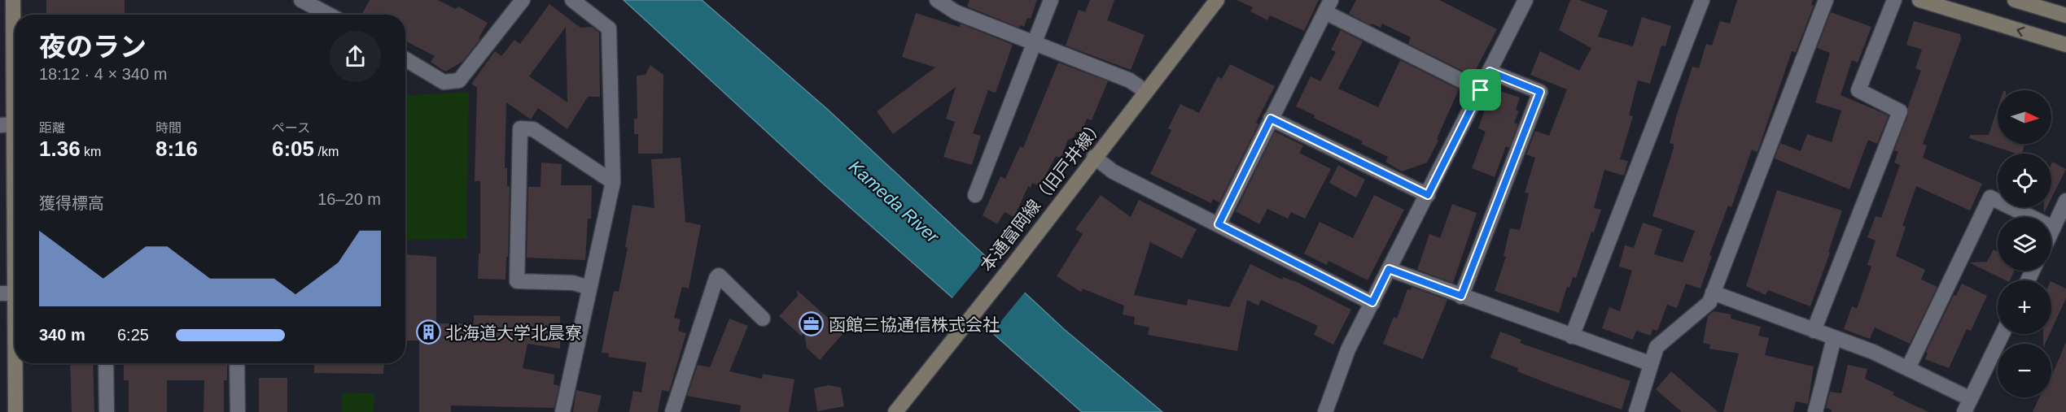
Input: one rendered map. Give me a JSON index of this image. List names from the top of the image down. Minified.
{"streets":{"street":["本通富岡線（旧戸井線）"]},"water":["Kameda River"],"places":{"office":["函館三協通信株式会社"],"building":["北海道大学北晨寮"]},"north":"right","page":{"heading":["夜のラン","18:12 · 4 × 340 m"],"map_buttons":["+","−"],"stats":[["距離","1.36 km"],["時間","8:16"],["ペース","6:05 /km"]],"chart":["獲得標高","16–20 m"],"list":[{"name":"340 m","note":"6:25"}]}}
